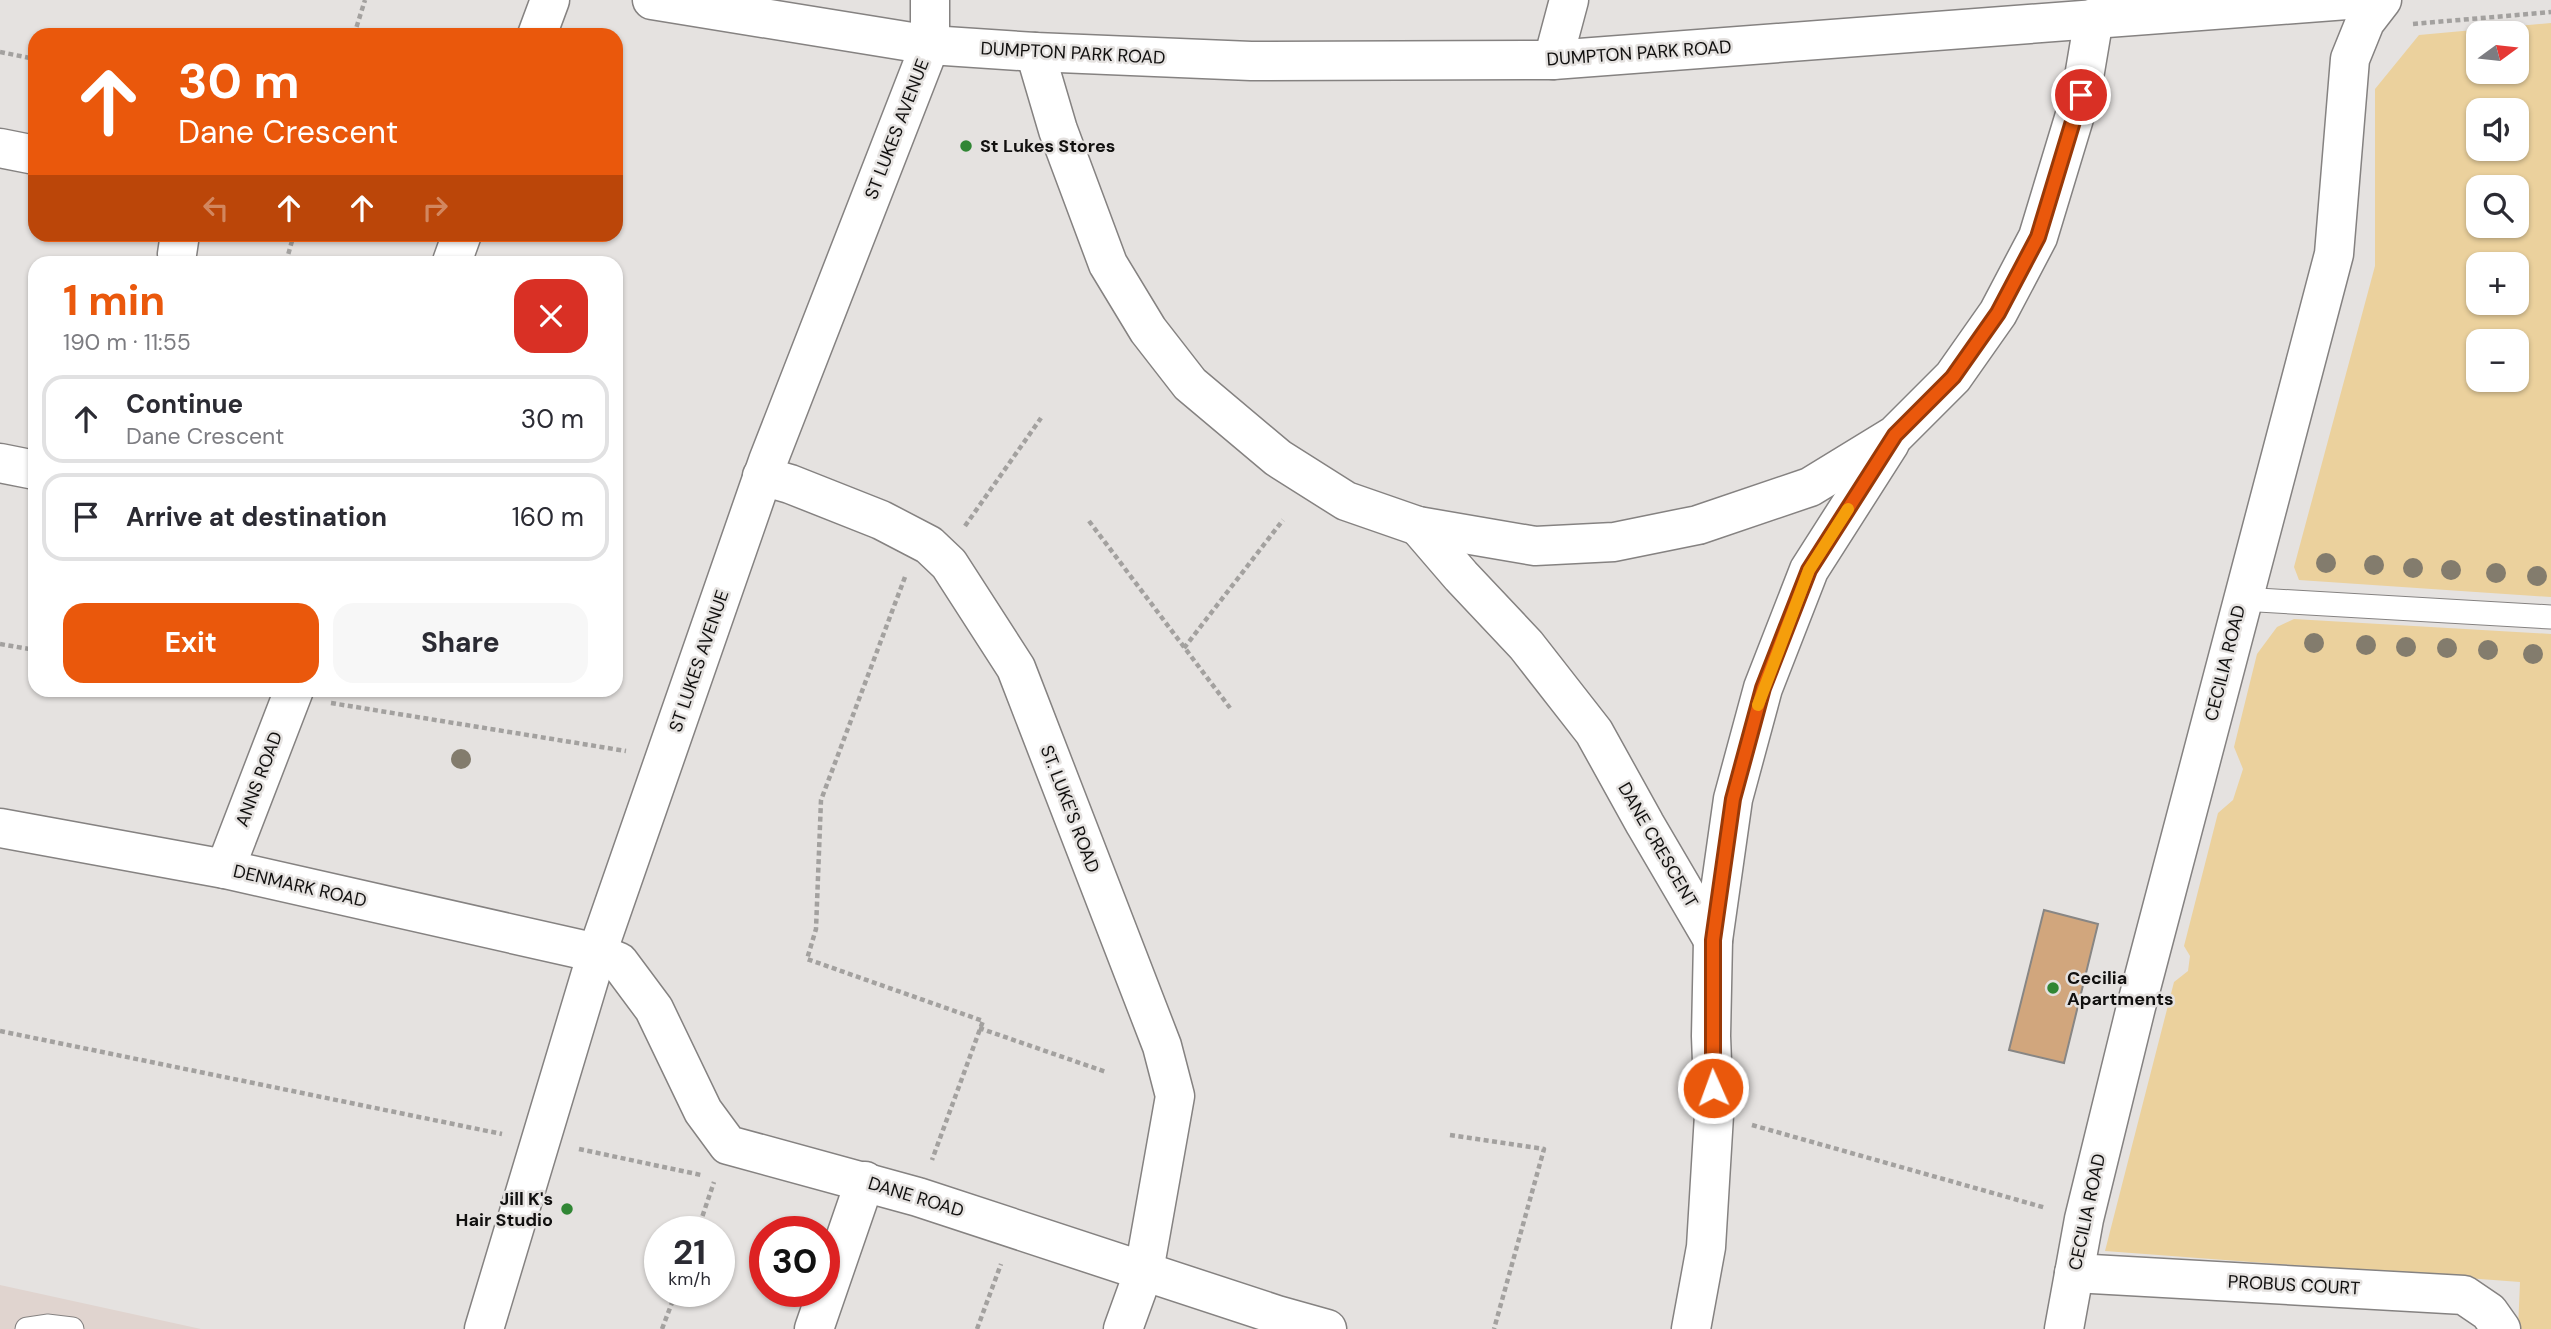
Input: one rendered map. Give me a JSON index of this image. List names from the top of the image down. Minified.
{"streets":{"street":["DUMPTON PARK ROAD","ST LUKES AVENUE","CECILIA ROAD","ANNS ROAD","ST. LUKE'S ROAD","DANE CRESCENT","DENMARK ROAD","DANE ROAD","PROBUS COURT"]},"crossings":[["DUMPTON PARK ROAD","ST LUKES AVENUE"],["DUMPTON PARK ROAD","DANE CRESCENT"],["ST LUKES AVENUE","ST. LUKE'S ROAD"],["ST LUKES AVENUE","DENMARK ROAD"],["CECILIA ROAD","PROBUS COURT"],["ANNS ROAD","DENMARK ROAD"],["ST. LUKE'S ROAD","DANE ROAD"]],"places":["St Lukes Stores","Cecilia Apartments","Jill K's Hair Studio"],"north":"right","page":{"map_buttons":["+","−"],"turn":["30 m","Dane Crescent"],"heading":["1 min","190 m · 11:55"],"list":[{"name":"Continue","note":"Dane Crescent","value":"30 m"},{"name":"Arrive at destination","value":"160 m"}],"buttons":["Exit","Share"],"speed":"21 km/h","limit":"30"}}
